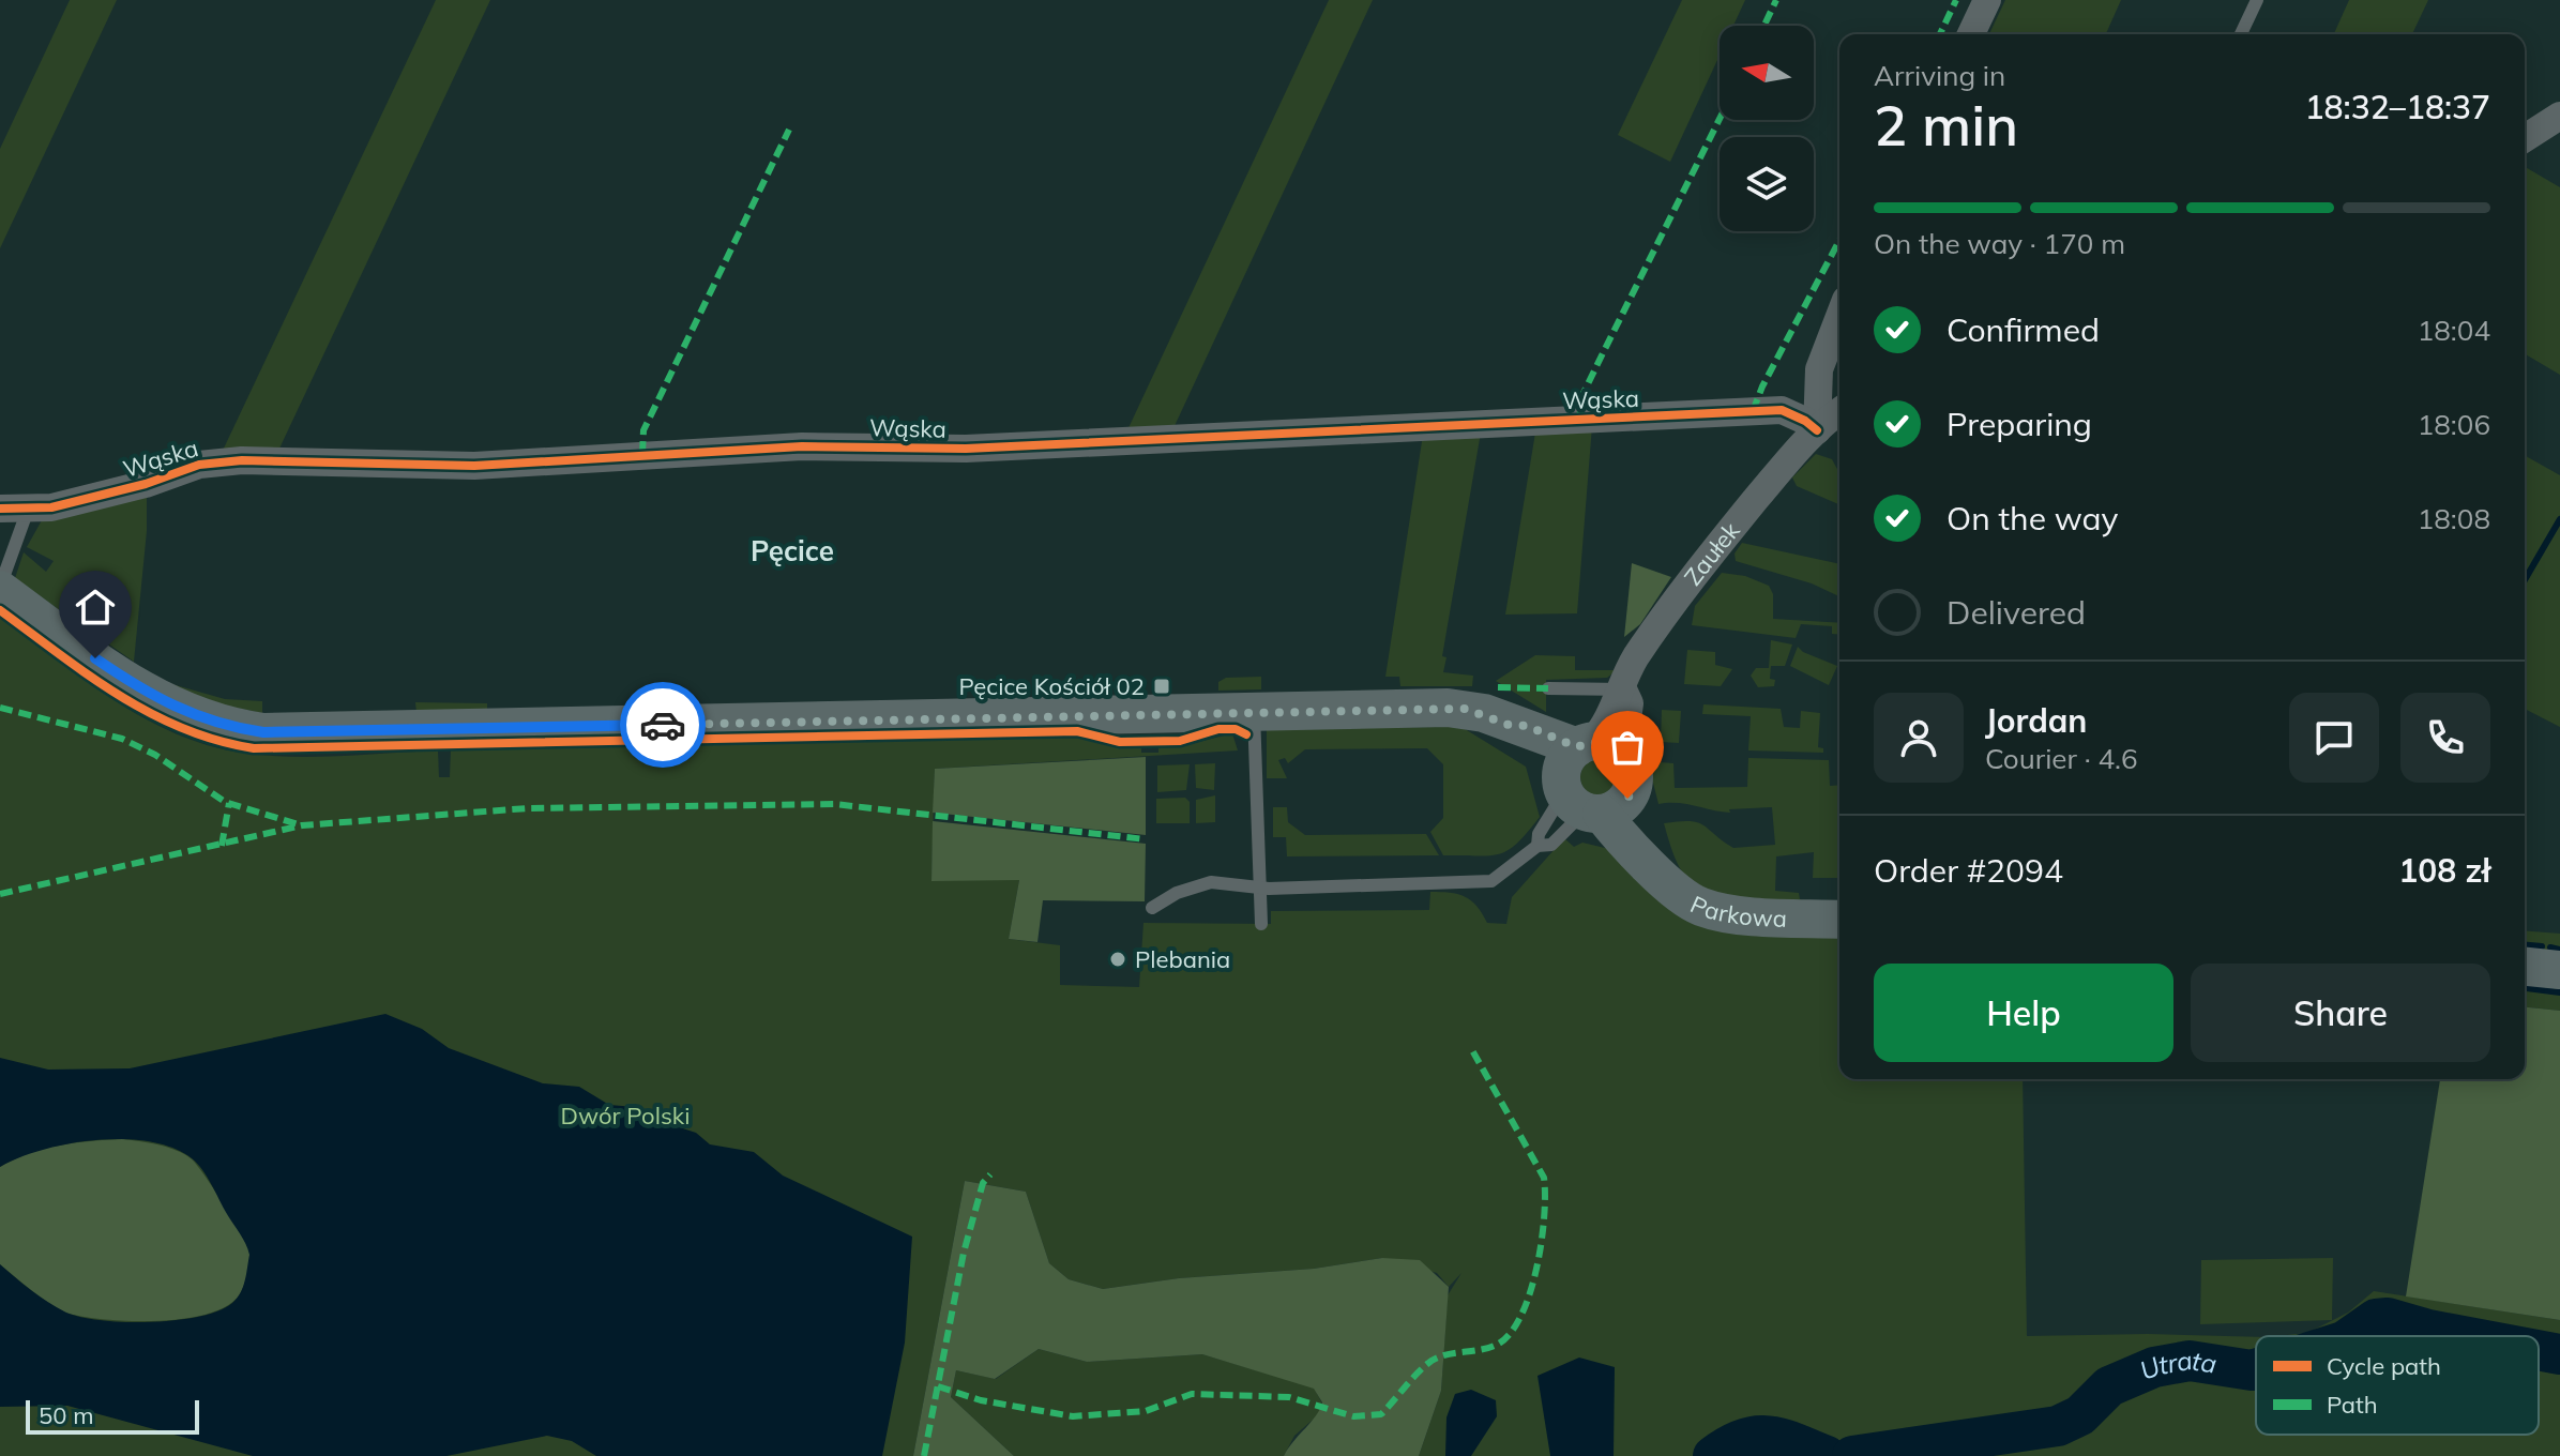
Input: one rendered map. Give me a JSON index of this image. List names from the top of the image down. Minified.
{"streets":{"street":["Wąska","Zaułek","Parkowa"]},"crossings":[["Wąska","Zaułek"],["Zaułek","Parkowa"]],"districts":["Pęcice"],"water":["Utrata"],"parks":["Dwór Polski"],"places":{"transit":["Pęcice Kościół 02"],"other":["Plebania"]},"legend":["Cycle path","Path"],"scale_bar":"50 m","north":"left","page":{"heading":["2 min","Arriving in","18:32–18:37"],"panel":["Jordan","Courier · 4.6","Order #2094","108 zł"],"bar":"On the way · 170 m","list":[["Confirmed","18:04"],["Preparing","18:06"],["On the way","18:08"],"Delivered"],"buttons":["Help","Share"],"scale":"50 m"}}
